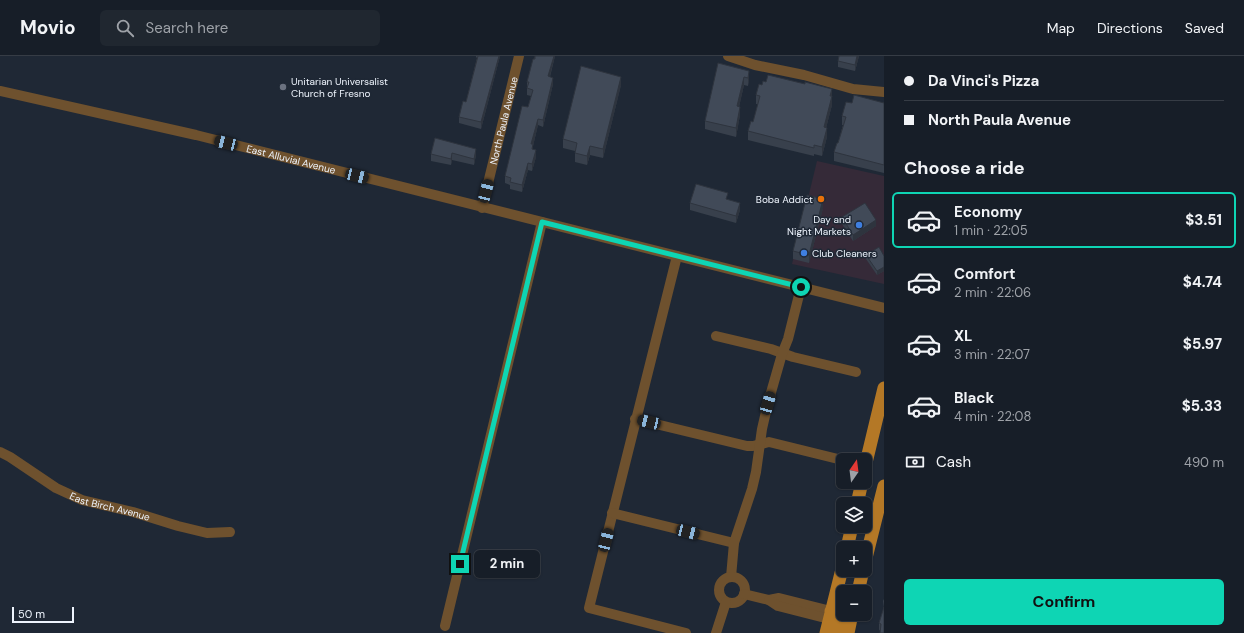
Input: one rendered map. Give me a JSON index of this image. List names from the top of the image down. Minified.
{"streets":{"street":["North Paula Avenue","East Alluvial Avenue","East Birch Avenue"]},"crossings":[["North Paula Avenue","East Alluvial Avenue"]],"places":["Unitarian Universalist Church of Fresno","Boba Addict","Day and Night Markets","Club Cleaners"],"scale_bar":"50 m","north":"top","page":{"header":"Movio","search":"Search here","nav":["Map","Directions","Saved"],"banner":["Da Vinci's Pizza","North Paula Avenue"],"heading":"Choose a ride","list":[{"name":"Economy","note":"1 min · 22:05","value":"$3.51"},{"name":"Comfort","note":"2 min · 22:06","value":"$4.74"},{"name":"XL","note":"3 min · 22:07","value":"$5.97"},{"name":"Black","note":"4 min · 22:08","value":"$5.33"}],"pay":["Cash","490 m"],"map_buttons":["+","−"],"bubble":"2 min","buttons":"Confirm","scale":"50 m"}}
